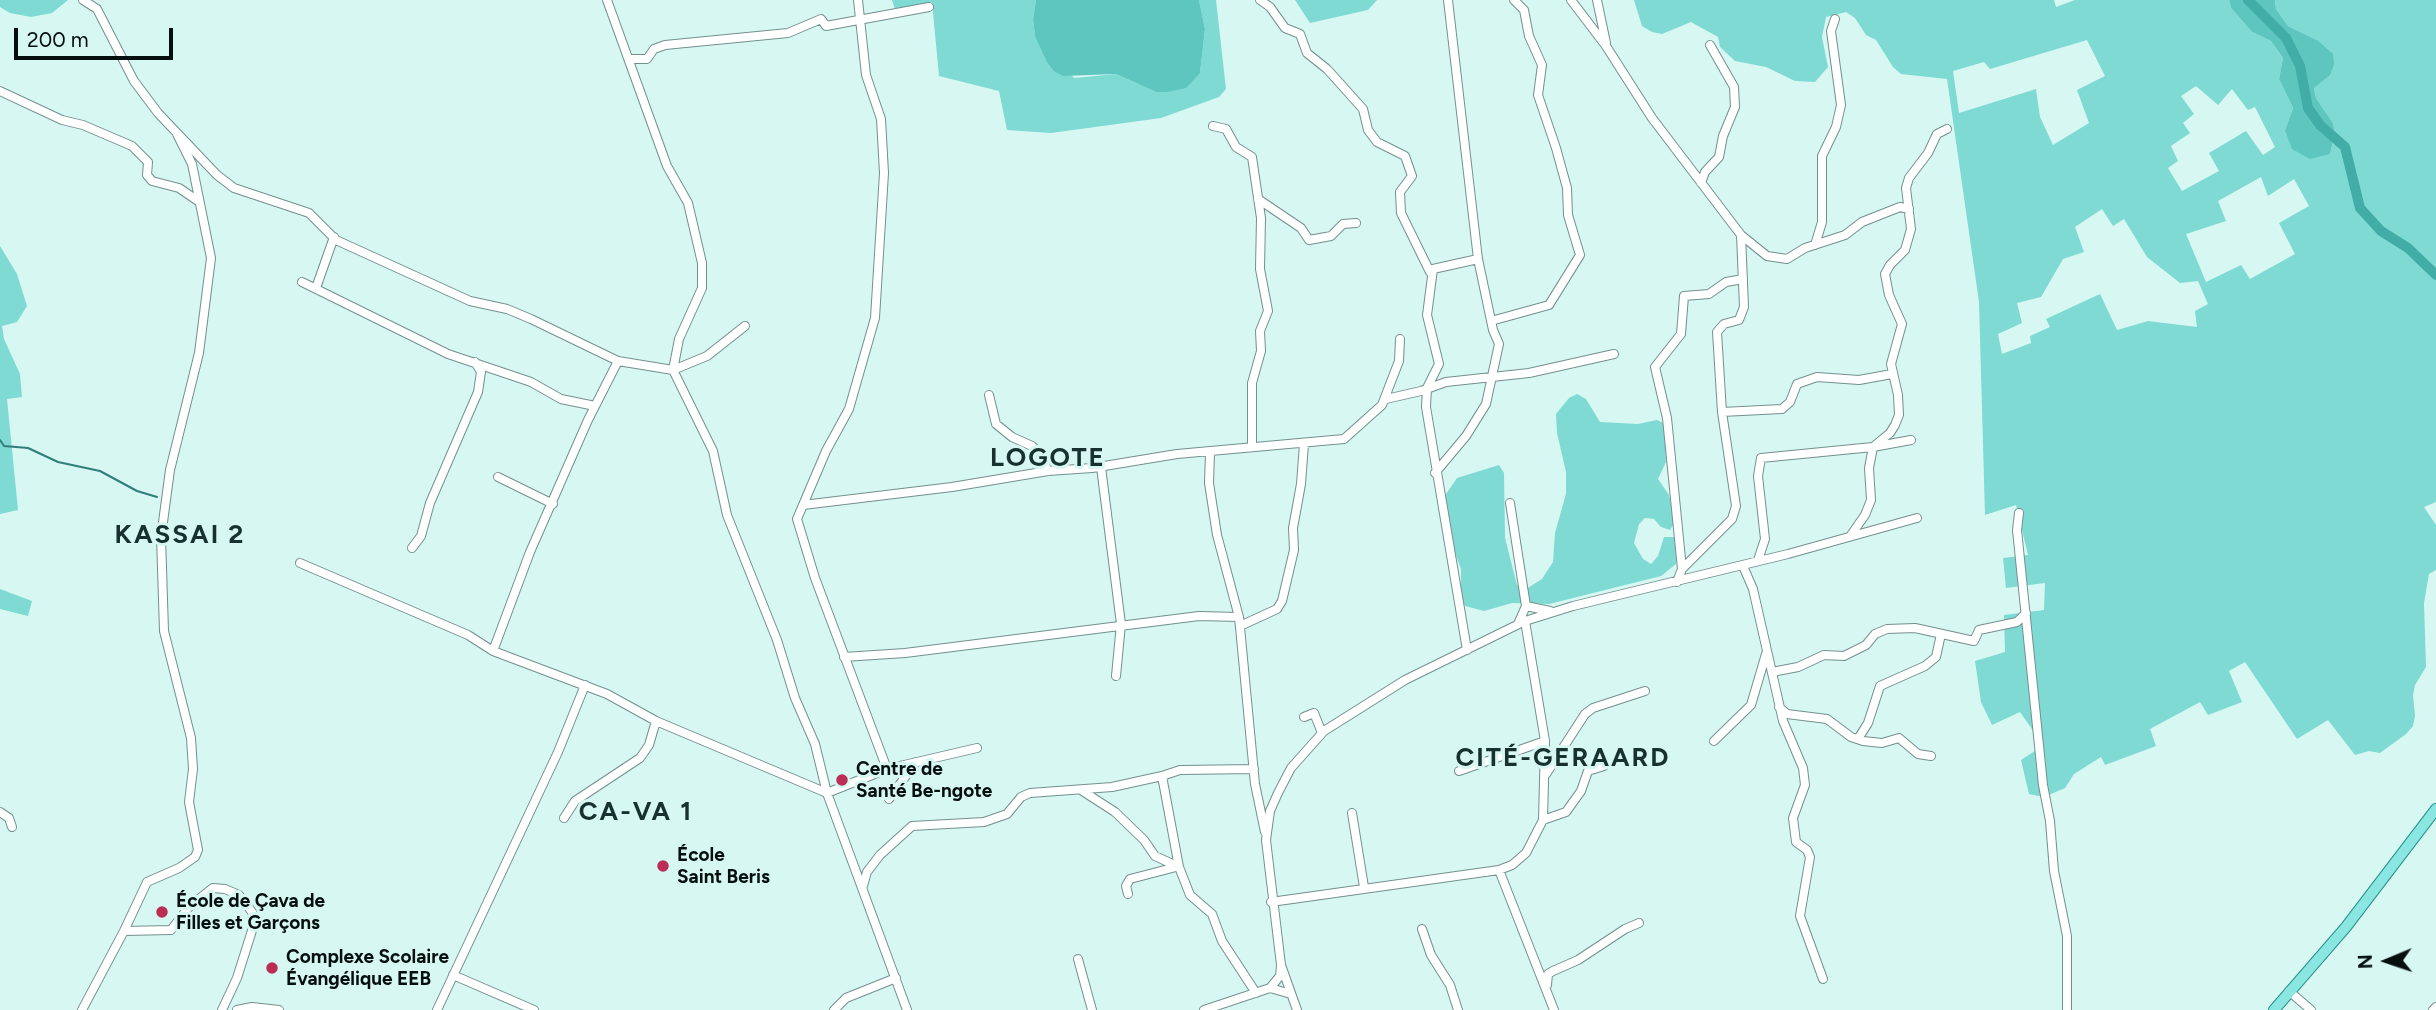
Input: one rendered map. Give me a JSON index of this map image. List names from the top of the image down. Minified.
{"districts":["LOGOTE","KASSAI 2","CITÉ-GERAARD","CA-VA 1"],"places":["Centre de Santé Be-ngote","École Saint Beris","École de Çava de Filles et Garçons","Complexe Scolaire Évangélique EEB"],"scale_bar":"200 m","north":"left"}
